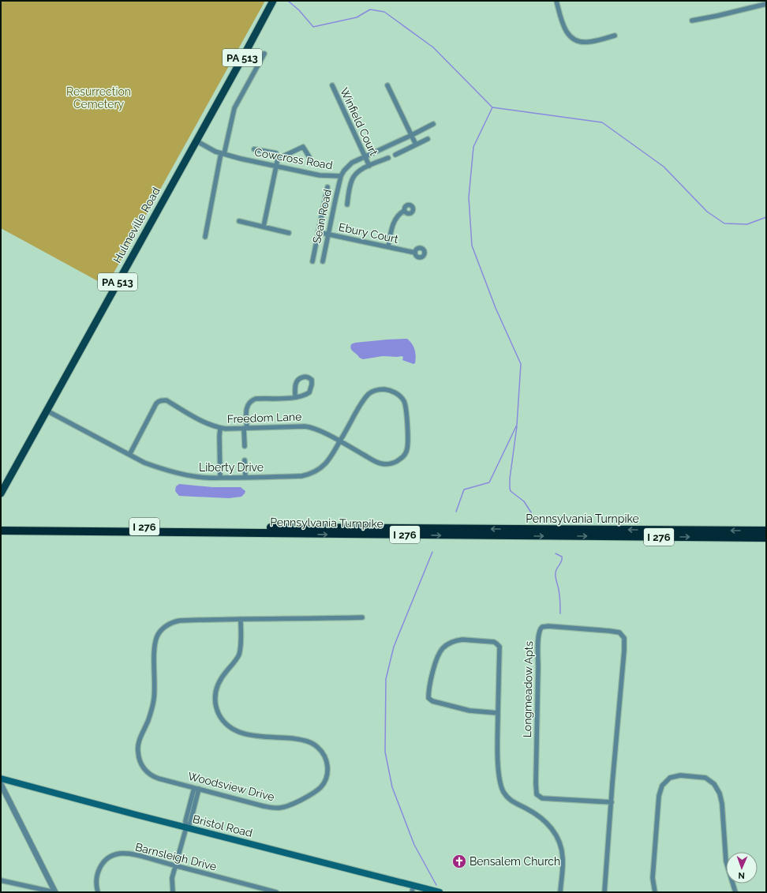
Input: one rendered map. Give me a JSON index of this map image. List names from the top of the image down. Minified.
{"streets":{"highway":["Pennsylvania Turnpike","I 276"],"main road":["PA 513","Hulmeville Road","Bristol Road"],"street":["Winfield Court","Cowcross Road","Sean Road","Ebury Court","Freedom Lane","Liberty Drive","Longmeadow Apts","Woodsview Drive","Barnsleigh Drive"]},"crossings":[["Winfield Court","Cowcross Road"],["Cowcross Road","Sean Road"],["Cowcross Road","Hulmeville Road"],["Sean Road","Ebury Court"],["Hulmeville Road","Liberty Drive"],["Freedom Lane","Liberty Drive"]],"parks":["Resurrection Cemetery"],"places":{"church":["Bensalem Church"]},"north":"bottom"}
